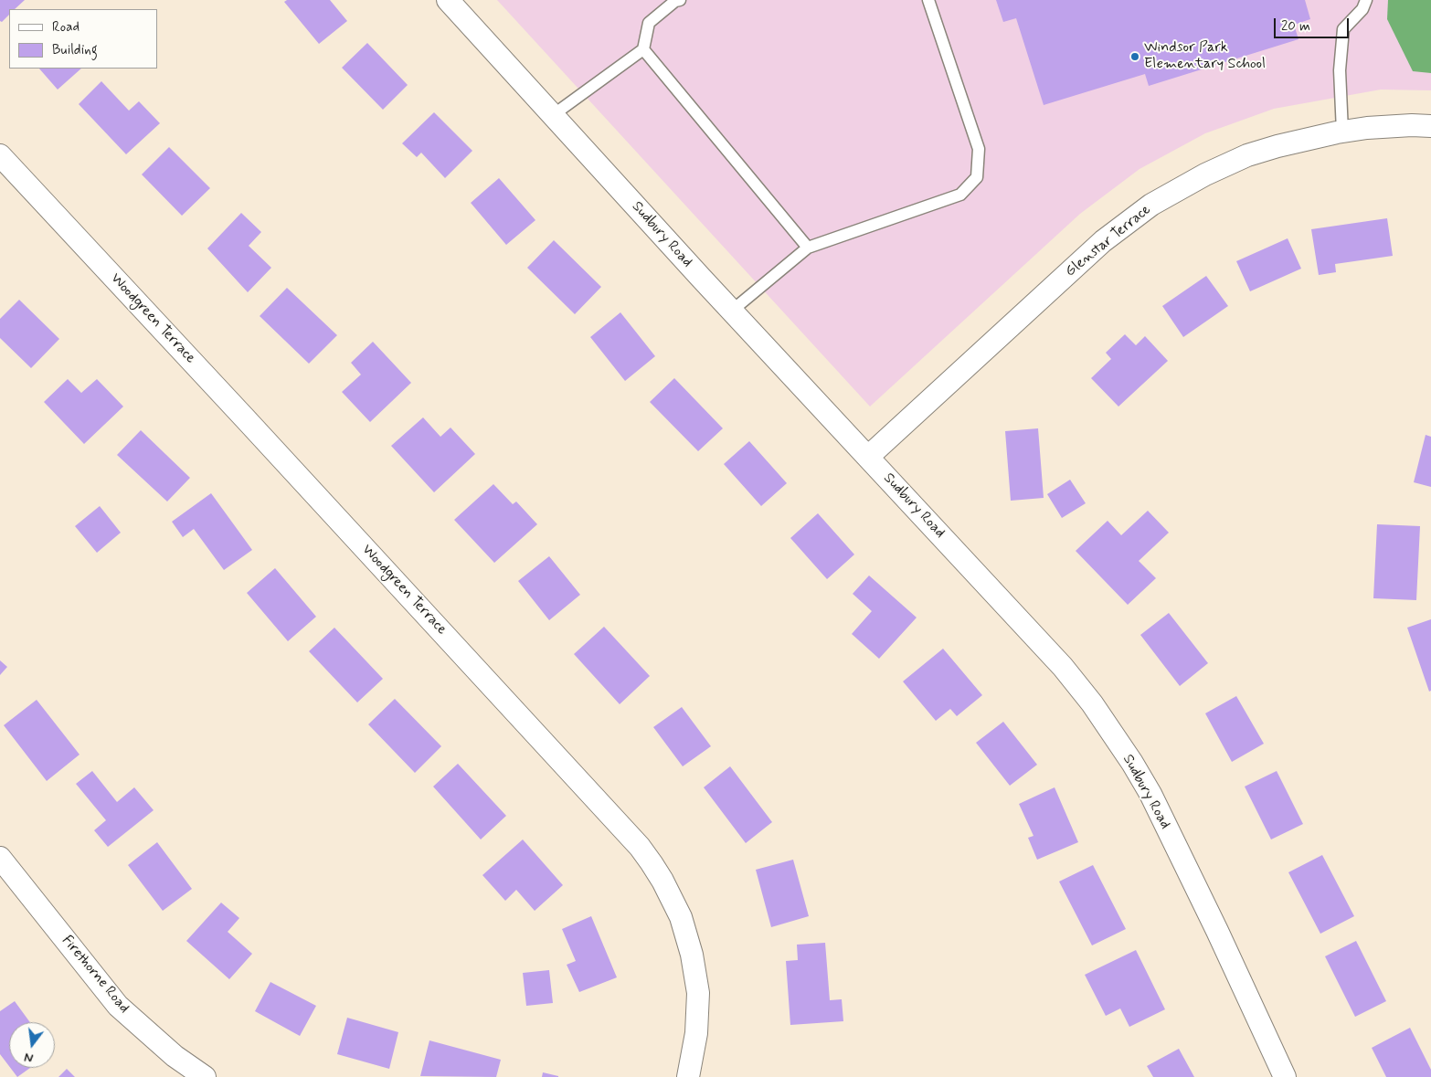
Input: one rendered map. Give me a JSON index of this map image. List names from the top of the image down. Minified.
{"streets":{"street":["Sudbury Road","Glenstar Terrace","Woodgreen Terrace","Firethorne Road"]},"crossings":[["Sudbury Road","Glenstar Terrace"]],"places":["Windsor Park Elementary School"],"legend":["Road","Building"],"scale_bar":"20 m","north":"bottom"}
